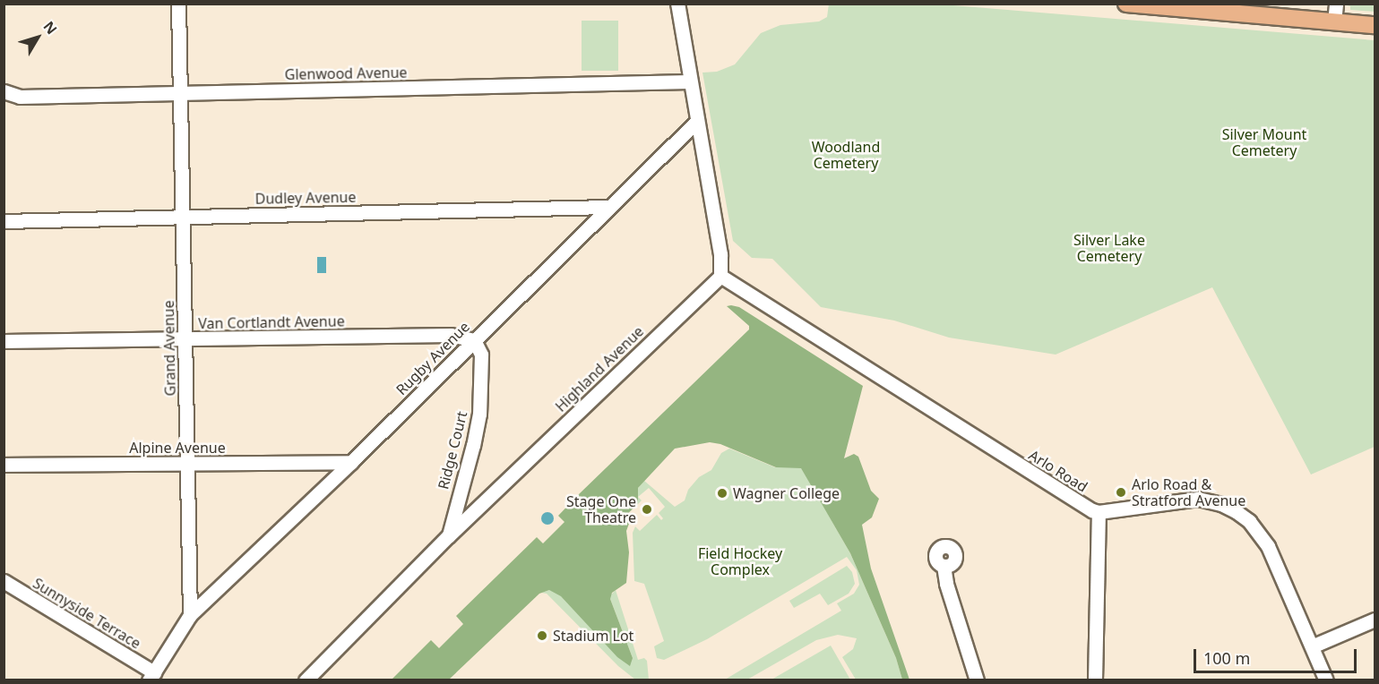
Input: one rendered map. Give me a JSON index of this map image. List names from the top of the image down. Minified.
{"streets":{"street":["Glenwood Avenue","Dudley Avenue","Van Cortlandt Avenue","Grand Avenue","Rugby Avenue","Highland Avenue","Alpine Avenue","Ridge Court","Arlo Road","Sunnyside Terrace"]},"crossings":[["Glenwood Avenue","Grand Avenue"],["Dudley Avenue","Grand Avenue"],["Dudley Avenue","Rugby Avenue"],["Van Cortlandt Avenue","Grand Avenue"],["Van Cortlandt Avenue","Rugby Avenue"],["Van Cortlandt Avenue","Ridge Court"],["Grand Avenue","Rugby Avenue"],["Grand Avenue","Alpine Avenue"],["Rugby Avenue","Alpine Avenue"],["Rugby Avenue","Ridge Court"],["Highland Avenue","Ridge Court"],["Highland Avenue","Arlo Road"]],"parks":["Silver Mount Cemetery","Woodland Cemetery","Silver Lake Cemetery","Field Hockey Complex"],"places":["Arlo Road & Stratford Avenue","Wagner College","Stage One Theatre","Stadium Lot"],"scale_bar":"100 m","north":"top right"}
